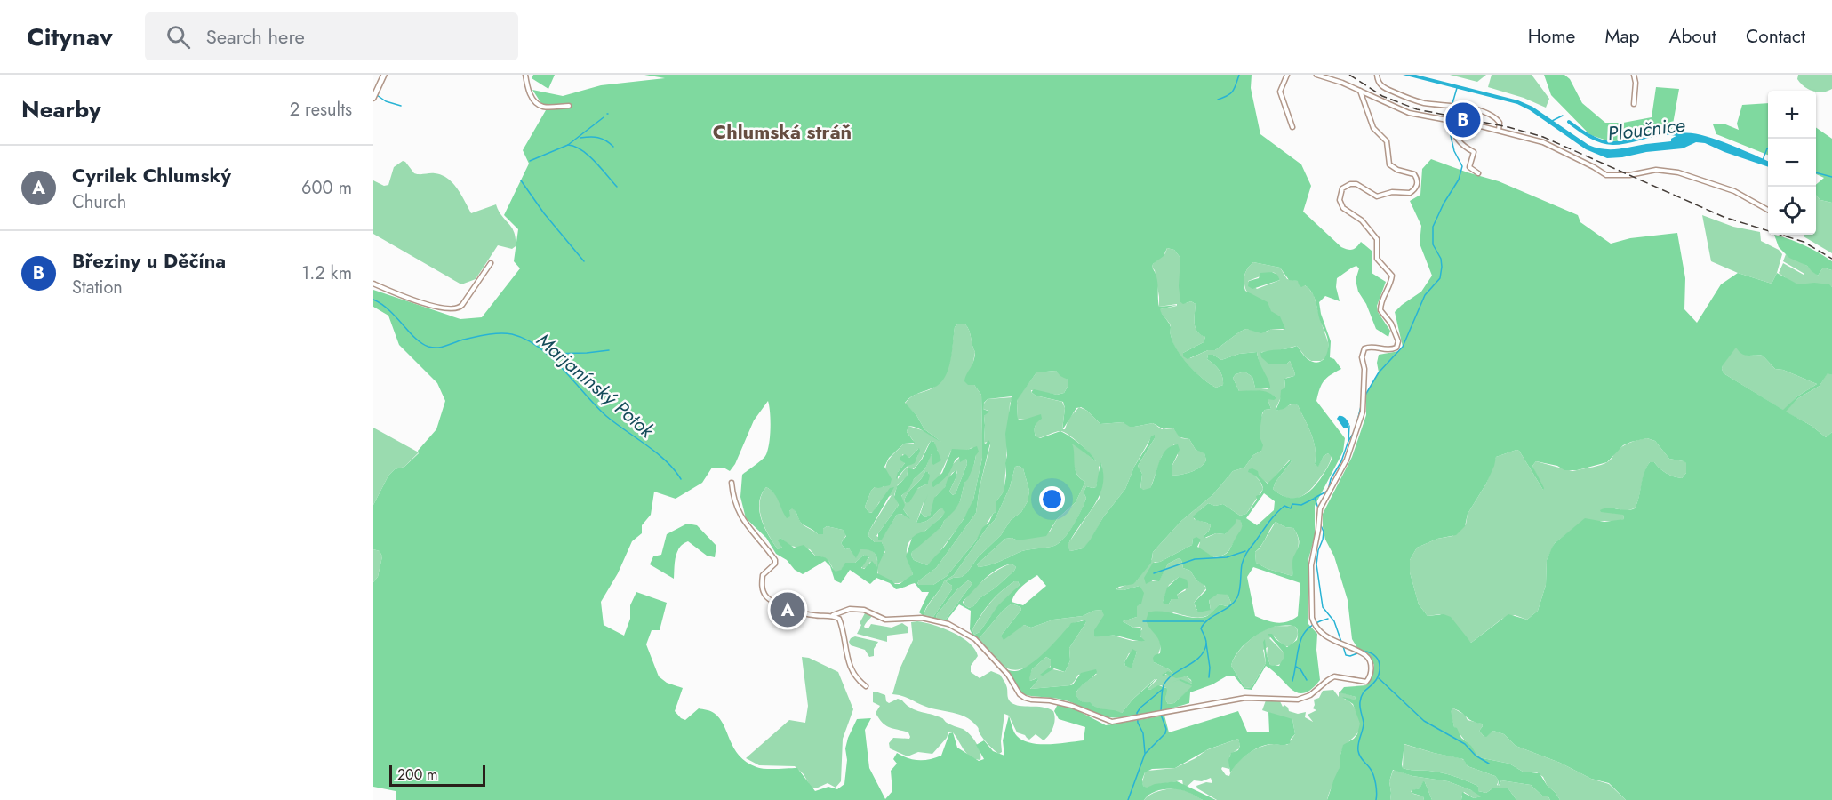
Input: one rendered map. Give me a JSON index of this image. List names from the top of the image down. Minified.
{"districts":["Chlumská stráň"],"water":["Ploučnice","Marjanínský Potok"],"scale_bar":"200 m","page":{"header":"Citynav","search":"Search here","nav":["Home","Map","About","Contact"],"heading":["Nearby","2 results"],"map_buttons":["+","−"],"pins":["B","A"],"list":[{"mark":"A","name":"Cyrilek Chlumský","note":"Church","value":"600 m"},{"mark":"B","name":"Březiny u Děčína","note":"Station","value":"1.2 km"}],"scale":"200 m"}}
